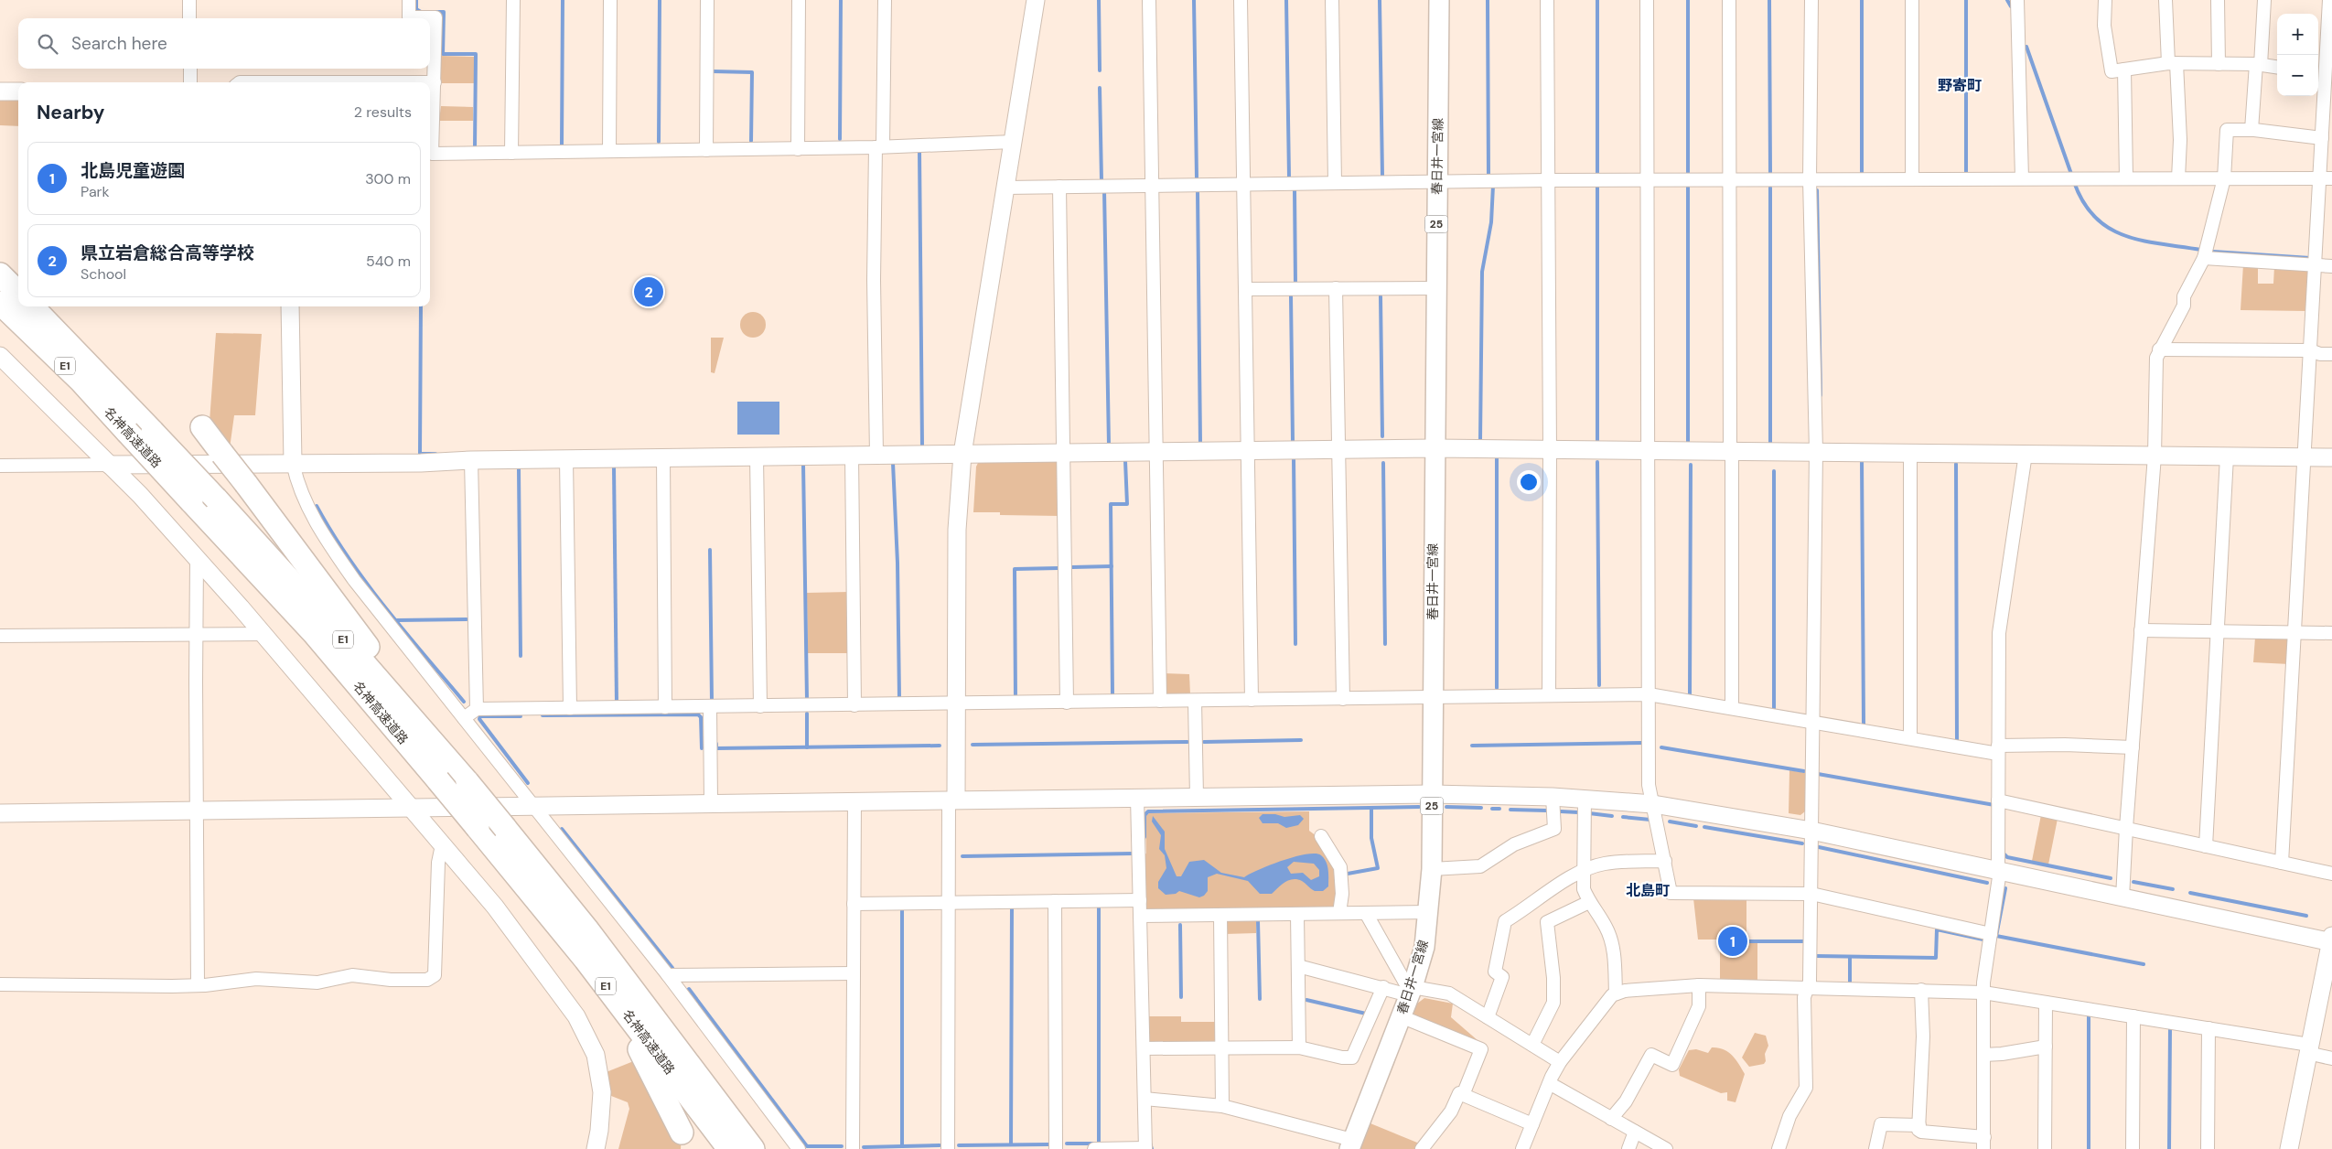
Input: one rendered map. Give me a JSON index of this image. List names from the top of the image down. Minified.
{"streets":{"highway":["E1","名神高速道路"],"main road":["春日井一宮線","25"]},"districts":["野寄町","北島町"],"page":{"map_buttons":["+","−"],"search":"Search here","heading":["Nearby","2 results"],"list":[{"mark":"1","name":"北島児童遊園","note":"Park","value":"300 m"},{"mark":"2","name":"県立岩倉総合高等学校","note":"School","value":"540 m"}],"pins":["2","1"]}}
